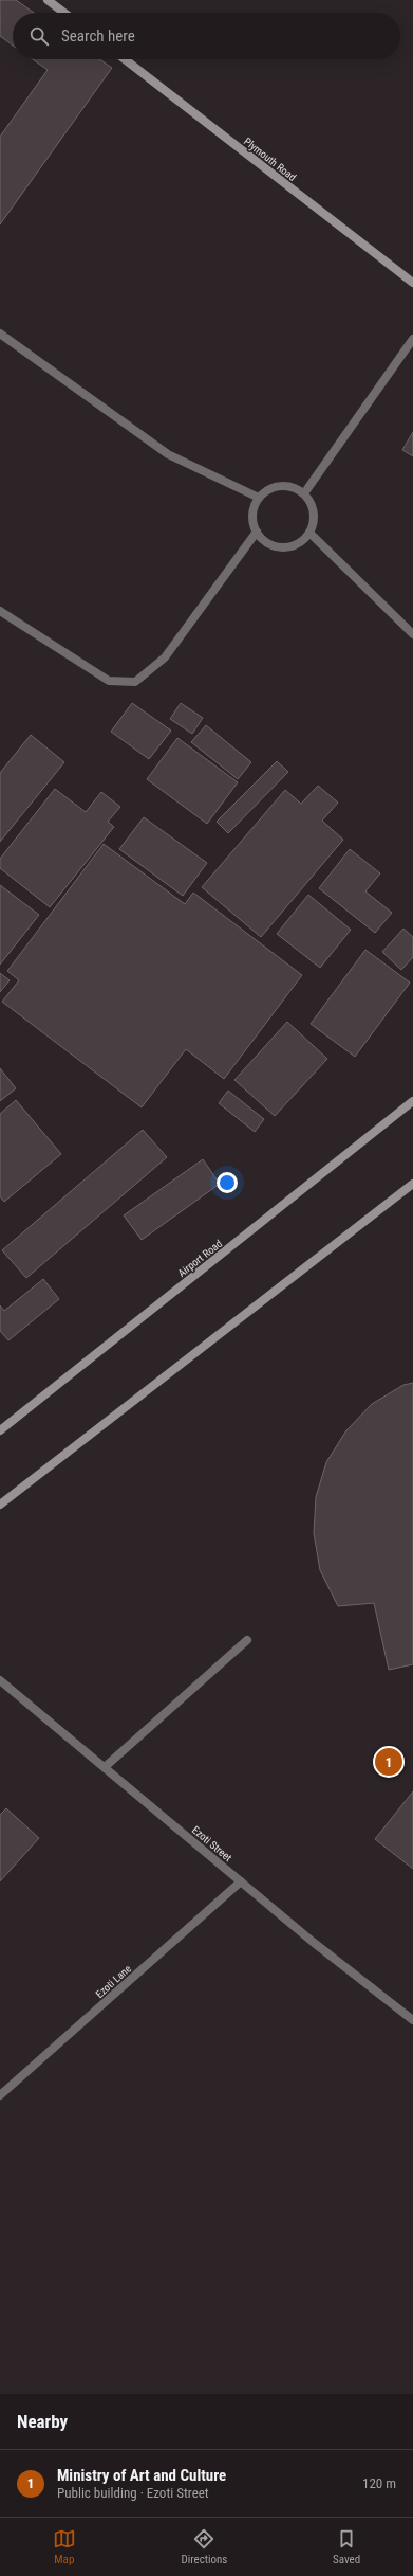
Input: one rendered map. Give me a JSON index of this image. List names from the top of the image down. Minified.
{"streets":{"main road":["Plymouth Road","Airport Road"],"street":["Ezoti Street","Ezoti Lane"]},"crossings":[["Ezoti Street","Ezoti Lane"]],"page":{"search":"Search here","pins":"1","heading":"Nearby","list":[{"mark":"1","name":"Ministry of Art and Culture","note":"Public building · Ezoti Street","value":"120 m"}],"nav":["Map","Directions","Saved"]}}
